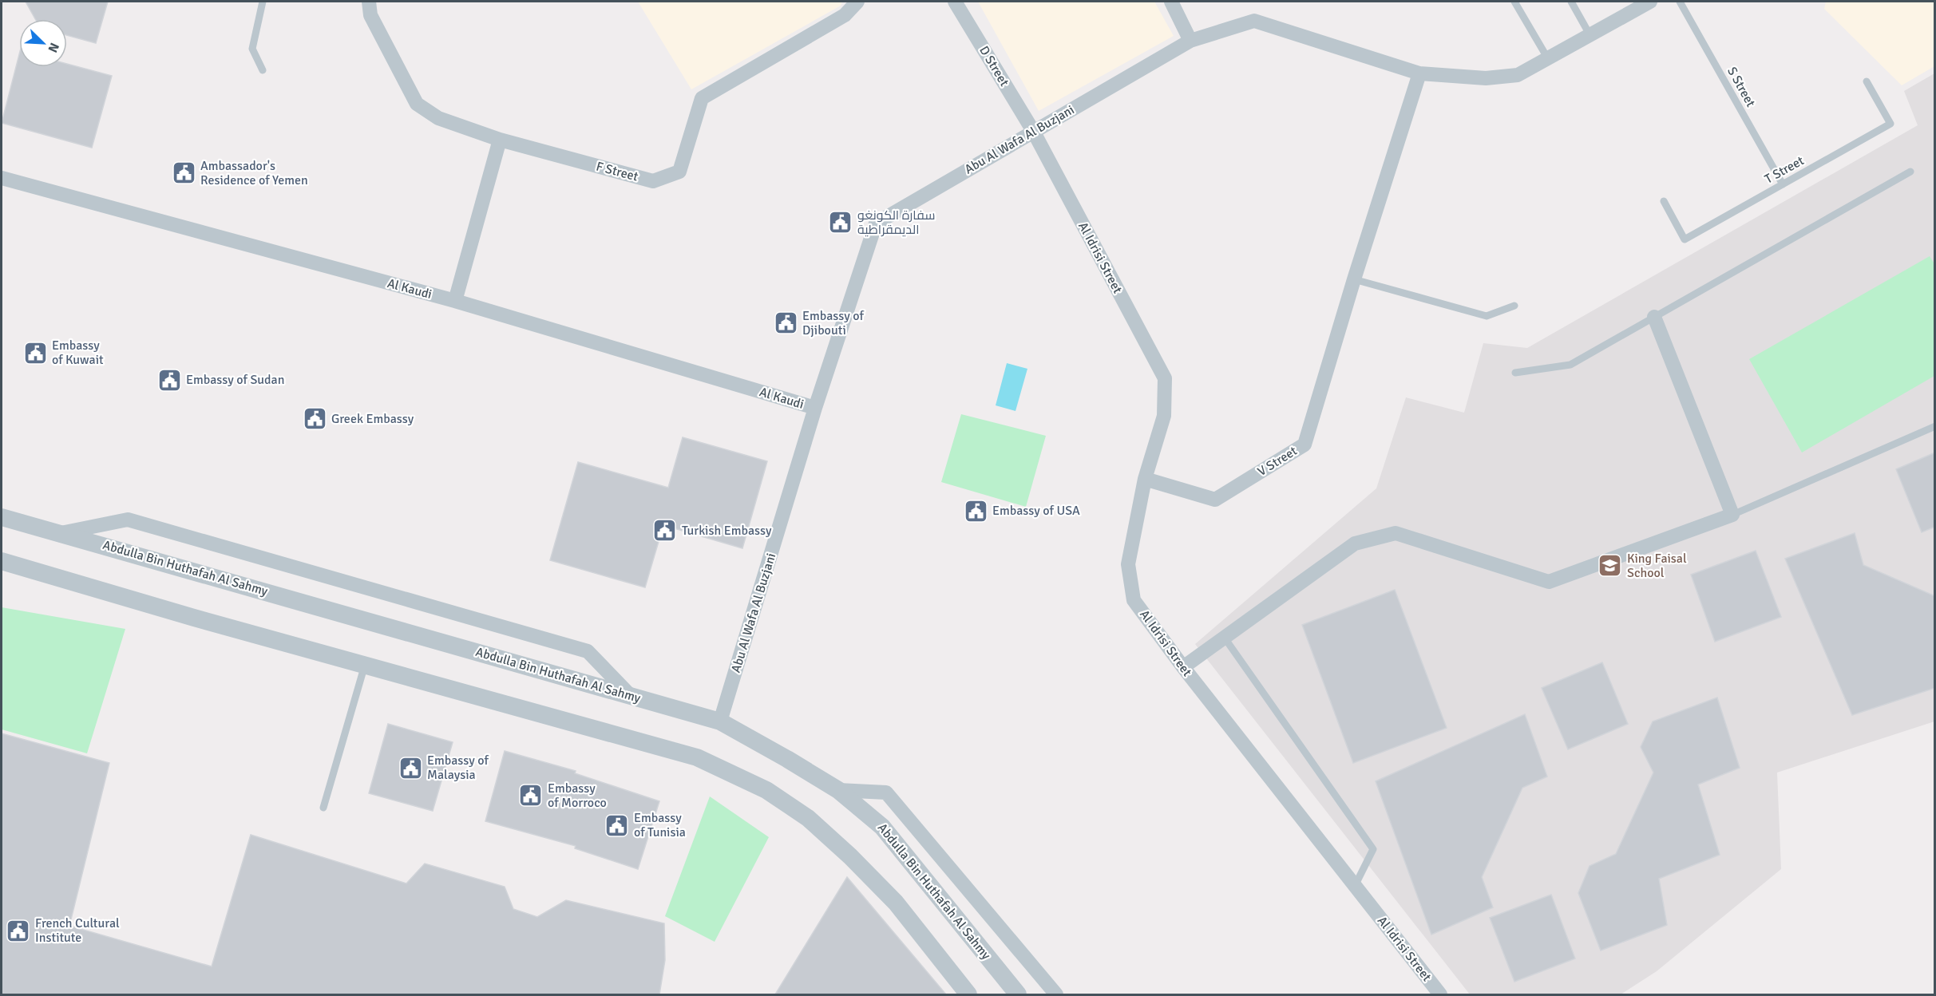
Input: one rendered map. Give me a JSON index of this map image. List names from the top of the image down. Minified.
{"streets":{"street":["D Street","Abu Al Wafa Al Buzjani","F Street","Al Idrisi Street","Al Kaudi","V Street","Abdulla Bin Huthafah Al Sahmy"],"lane":["S Street","T Street"]},"crossings":[["D Street","Abu Al Wafa Al Buzjani"],["D Street","Al Idrisi Street"],["S Street","T Street"],["Abu Al Wafa Al Buzjani","Al Kaudi"],["Abu Al Wafa Al Buzjani","V Street"],["Abu Al Wafa Al Buzjani","Abdulla Bin Huthafah Al Sahmy"],["Al Idrisi Street","V Street"]],"places":{"public building":["Ambassador's Residence of Yemen","سفارة الكونغو الديمقراطية","Embassy of Djibouti","Embassy of Kuwait","Embassy of Sudan","Greek Embassy","Embassy of USA","Turkish Embassy","Embassy of Malaysia","Embassy of Morroco","Embassy of Tunisia","French Cultural Institute"],"school or university":["King Faisal School"]},"north":"bottom right"}
